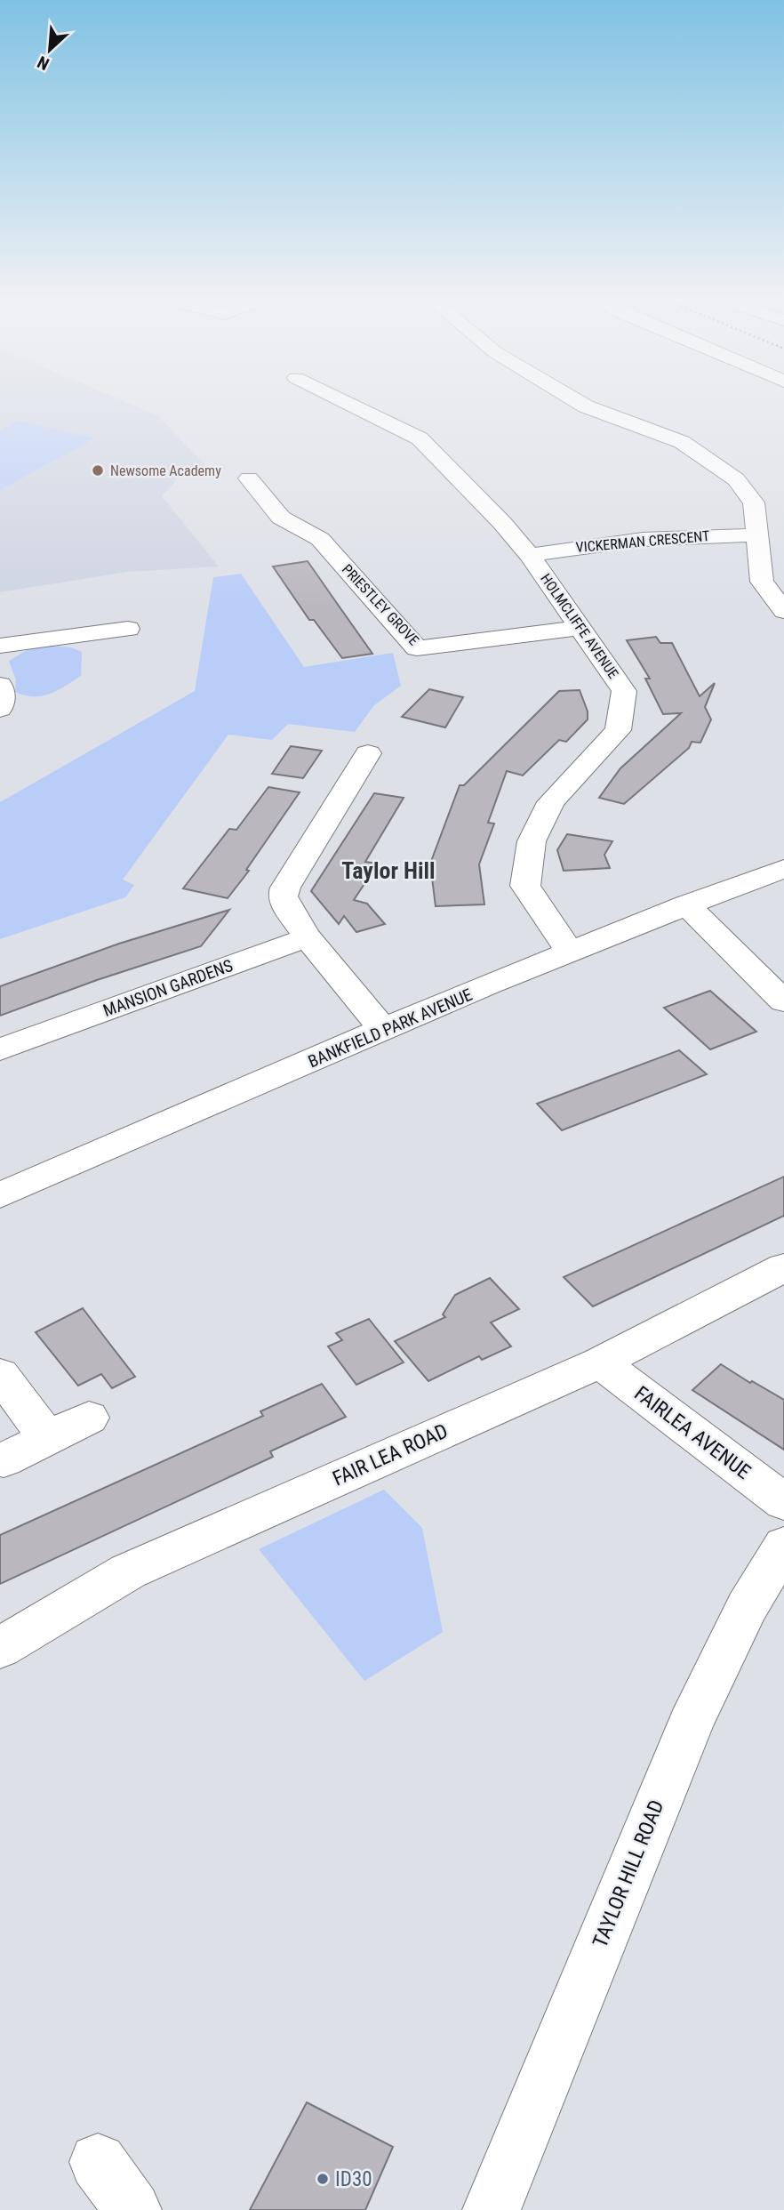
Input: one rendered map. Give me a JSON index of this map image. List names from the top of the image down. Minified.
{"streets":{"street":["VICKERMAN CRESCENT","PRIESTLEY GROVE","HOLMCLIFFE AVENUE","MANSION GARDENS","BANKFIELD PARK AVENUE","FAIRLEA AVENUE","FAIR LEA ROAD","TAYLOR HILL ROAD"]},"crossings":[["VICKERMAN CRESCENT","HOLMCLIFFE AVENUE"],["PRIESTLEY GROVE","HOLMCLIFFE AVENUE"],["HOLMCLIFFE AVENUE","BANKFIELD PARK AVENUE"],["FAIRLEA AVENUE","FAIR LEA ROAD"]],"districts":["Taylor Hill"],"places":["Newsome Academy","ID30"],"north":"bottom left"}
